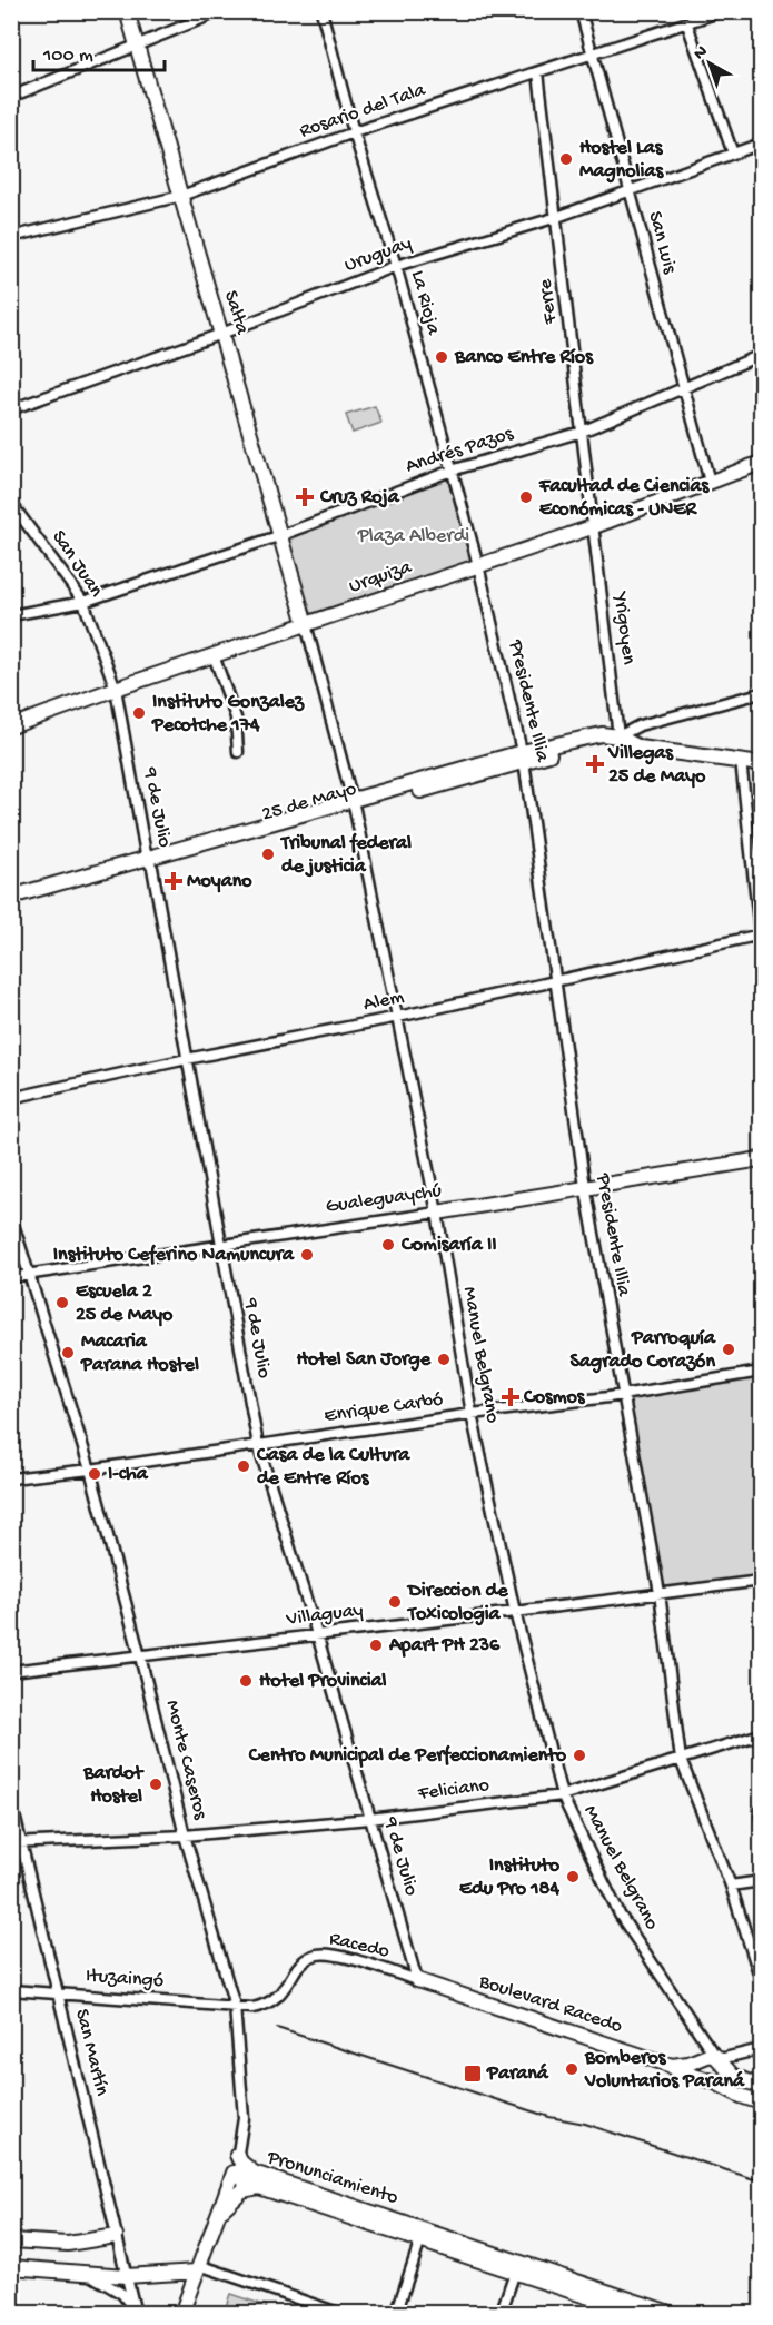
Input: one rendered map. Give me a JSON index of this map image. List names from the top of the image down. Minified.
{"streets":{"street":["Rosario del Tala","San Luis","Uruguay","Ferre","La Rioja","Salta","Andrés Pazos","San Juan","Urquiza","Yrigoyen","Presidente Illia","25 de Mayo","9 de Julio","Alem","Gualeguaychú","Manuel Belgrano","Enrique Carbó","Villaguay","Monte Caseros","Feliciano","Racedo","Ituzaingó","Boulevard Racedo","San Martín","Pronunciamiento"]},"crossings":[["Rosario del Tala","San Luis"],["Rosario del Tala","Ferre"],["Rosario del Tala","La Rioja"],["Rosario del Tala","Salta"],["San Luis","Uruguay"],["San Luis","Andrés Pazos"],["San Luis","Urquiza"],["Uruguay","Ferre"],["Uruguay","La Rioja"],["Uruguay","Salta"],["Ferre","Andrés Pazos"],["Ferre","Urquiza"],["Ferre","Yrigoyen"],["La Rioja","Andrés Pazos"],["La Rioja","Urquiza"],["La Rioja","Presidente Illia"],["Salta","Andrés Pazos"],["Salta","Urquiza"],["Salta","Manuel Belgrano"],["Andrés Pazos","San Juan"],["San Juan","Urquiza"],["San Juan","9 de Julio"],["Urquiza","Yrigoyen"],["Urquiza","Presidente Illia"],["Urquiza","9 de Julio"],["Urquiza","Manuel Belgrano"],["Yrigoyen","25 de Mayo"],["Presidente Illia","25 de Mayo"],["Presidente Illia","Alem"],["Presidente Illia","Gualeguaychú"],["Presidente Illia","Enrique Carbó"],["Presidente Illia","Villaguay"],["Presidente Illia","Feliciano"],["25 de Mayo","9 de Julio"],["25 de Mayo","Manuel Belgrano"],["9 de Julio","Alem"],["9 de Julio","Gualeguaychú"],["9 de Julio","Enrique Carbó"],["9 de Julio","Villaguay"],["9 de Julio","Feliciano"],["9 de Julio","Racedo"],["9 de Julio","Boulevard Racedo"],["Alem","Manuel Belgrano"],["Gualeguaychú","Manuel Belgrano"],["Gualeguaychú","Monte Caseros"],["Manuel Belgrano","Enrique Carbó"],["Manuel Belgrano","Villaguay"],["Manuel Belgrano","Feliciano"],["Enrique Carbó","Monte Caseros"],["Villaguay","Monte Caseros"],["Monte Caseros","Feliciano"],["Monte Caseros","Racedo"],["Monte Caseros","Ituzaingó"],["Monte Caseros","Pronunciamiento"],["Feliciano","San Martín"],["Racedo","Ituzaingó"],["Racedo","Boulevard Racedo"],["Ituzaingó","San Martín"]],"parks":["Plaza Alberdi"],"places":{"other":["Hostel Las Magnolias","Banco Entre Ríos","Facultad de Ciencias Económicas - UNER","Instituto Gonzalez Pecotche 174","Tribunal federal de justicia","Comisaría II","Instituto Ceferino Namuncura","Escuela 2 25 de Mayo","Parroquía Sagrado Corazón","Macaria Parana Hostel","Hotel San Jorge","Casa de la Cultura de Entre Ríos","I-cha","Direccion de Toxicologia","Apart PH 236","Hotel Provincial","Centro Municipal de Perfeccionamiento","Bardot Hostel","Instituto Edu Pro 184","Bomberos Voluntarios Paraná"],"health":["Cruz Roja","Villegas 25 de Mayo","Moyano","Cosmos"],"transit":["Paraná"]},"scale_bar":"100 m","north":"top left"}
